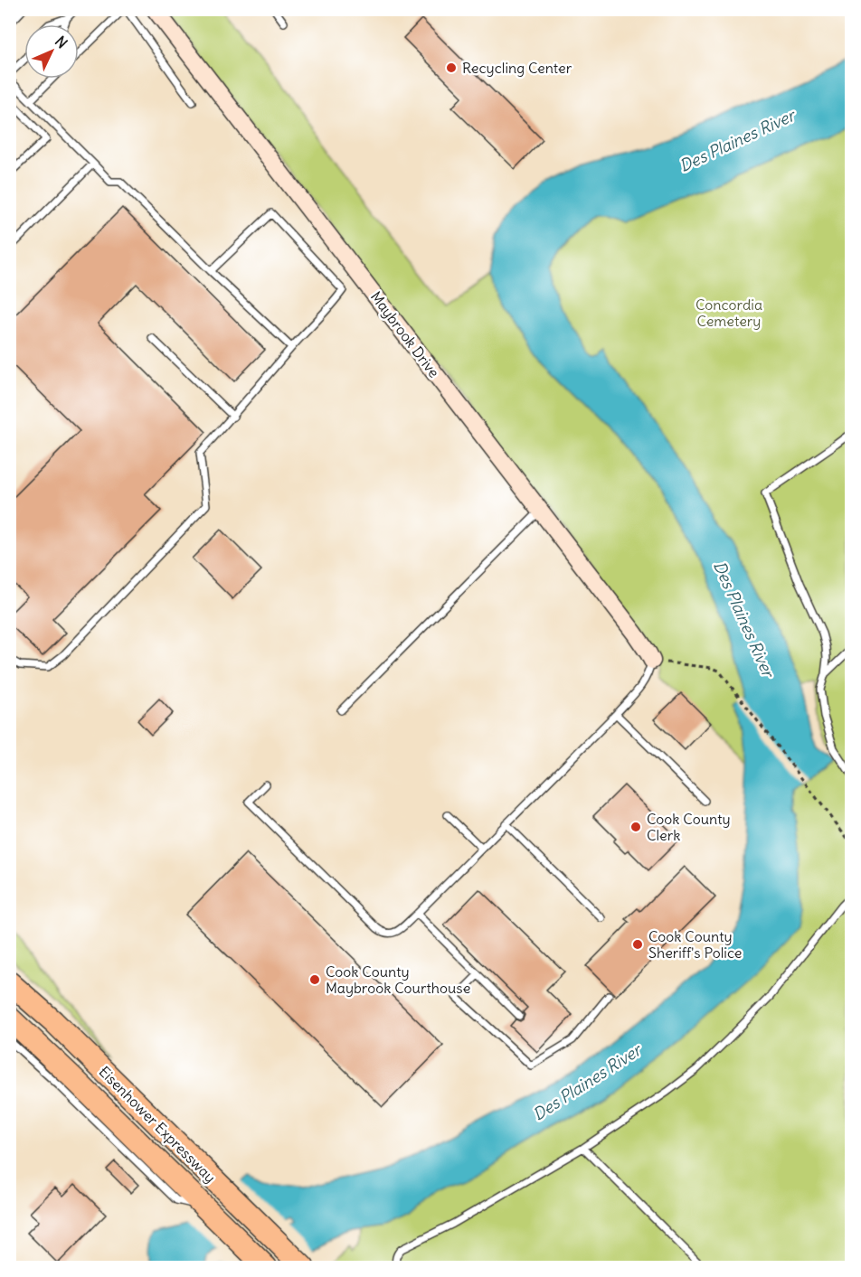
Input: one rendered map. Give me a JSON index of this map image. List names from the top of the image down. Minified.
{"streets":{"highway":["Eisenhower Expressway"],"street":["Maybrook Drive"]},"water":["Des Plaines River"],"parks":["Concordia Cemetery"],"places":["Recycling Center","Cook County Clerk","Cook County Sheriff's Police","Cook County Maybrook Courthouse"],"north":"top right"}
